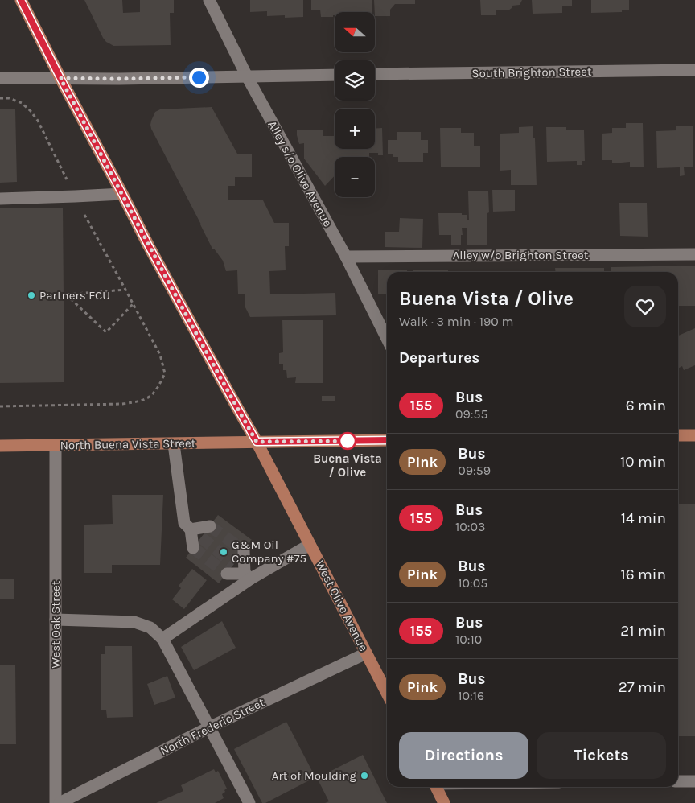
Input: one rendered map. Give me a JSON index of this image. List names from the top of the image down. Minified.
{"streets":{"main road":["North Buena Vista Street","West Olive Avenue"],"street":["South Brighton Street","Alley s/o Olive Avenue","Alley w/o Brighton Street","West Oak Street","North Frederic Street"]},"crossings":[["Alley s/o Olive Avenue","Alley w/o Brighton Street"],["North Buena Vista Street","West Olive Avenue"],["North Buena Vista Street","West Oak Street"],["West Olive Avenue","North Frederic Street"]],"places":["Partners FCU","Buena Vista / Olive","G&M Oil Company #75","Art of Moulding"],"lines":["bus line 155"],"north":"left","page":{"map_buttons":["+","−"],"heading":[["Buena Vista / Olive","Walk · 3 min · 190 m"],"Departures"],"list":[{"mark":"155","name":"Bus","note":"09:55","value":"6 min"},{"mark":"Pink","name":"Bus","note":"09:59","value":"10 min"},{"mark":"155","name":"Bus","note":"10:03","value":"14 min"},{"mark":"Pink","name":"Bus","note":"10:05","value":"16 min"},{"mark":"155","name":"Bus","note":"10:10","value":"21 min"},{"mark":"Pink","name":"Bus","note":"10:16","value":"27 min"}],"buttons":["Directions","Tickets"]}}
